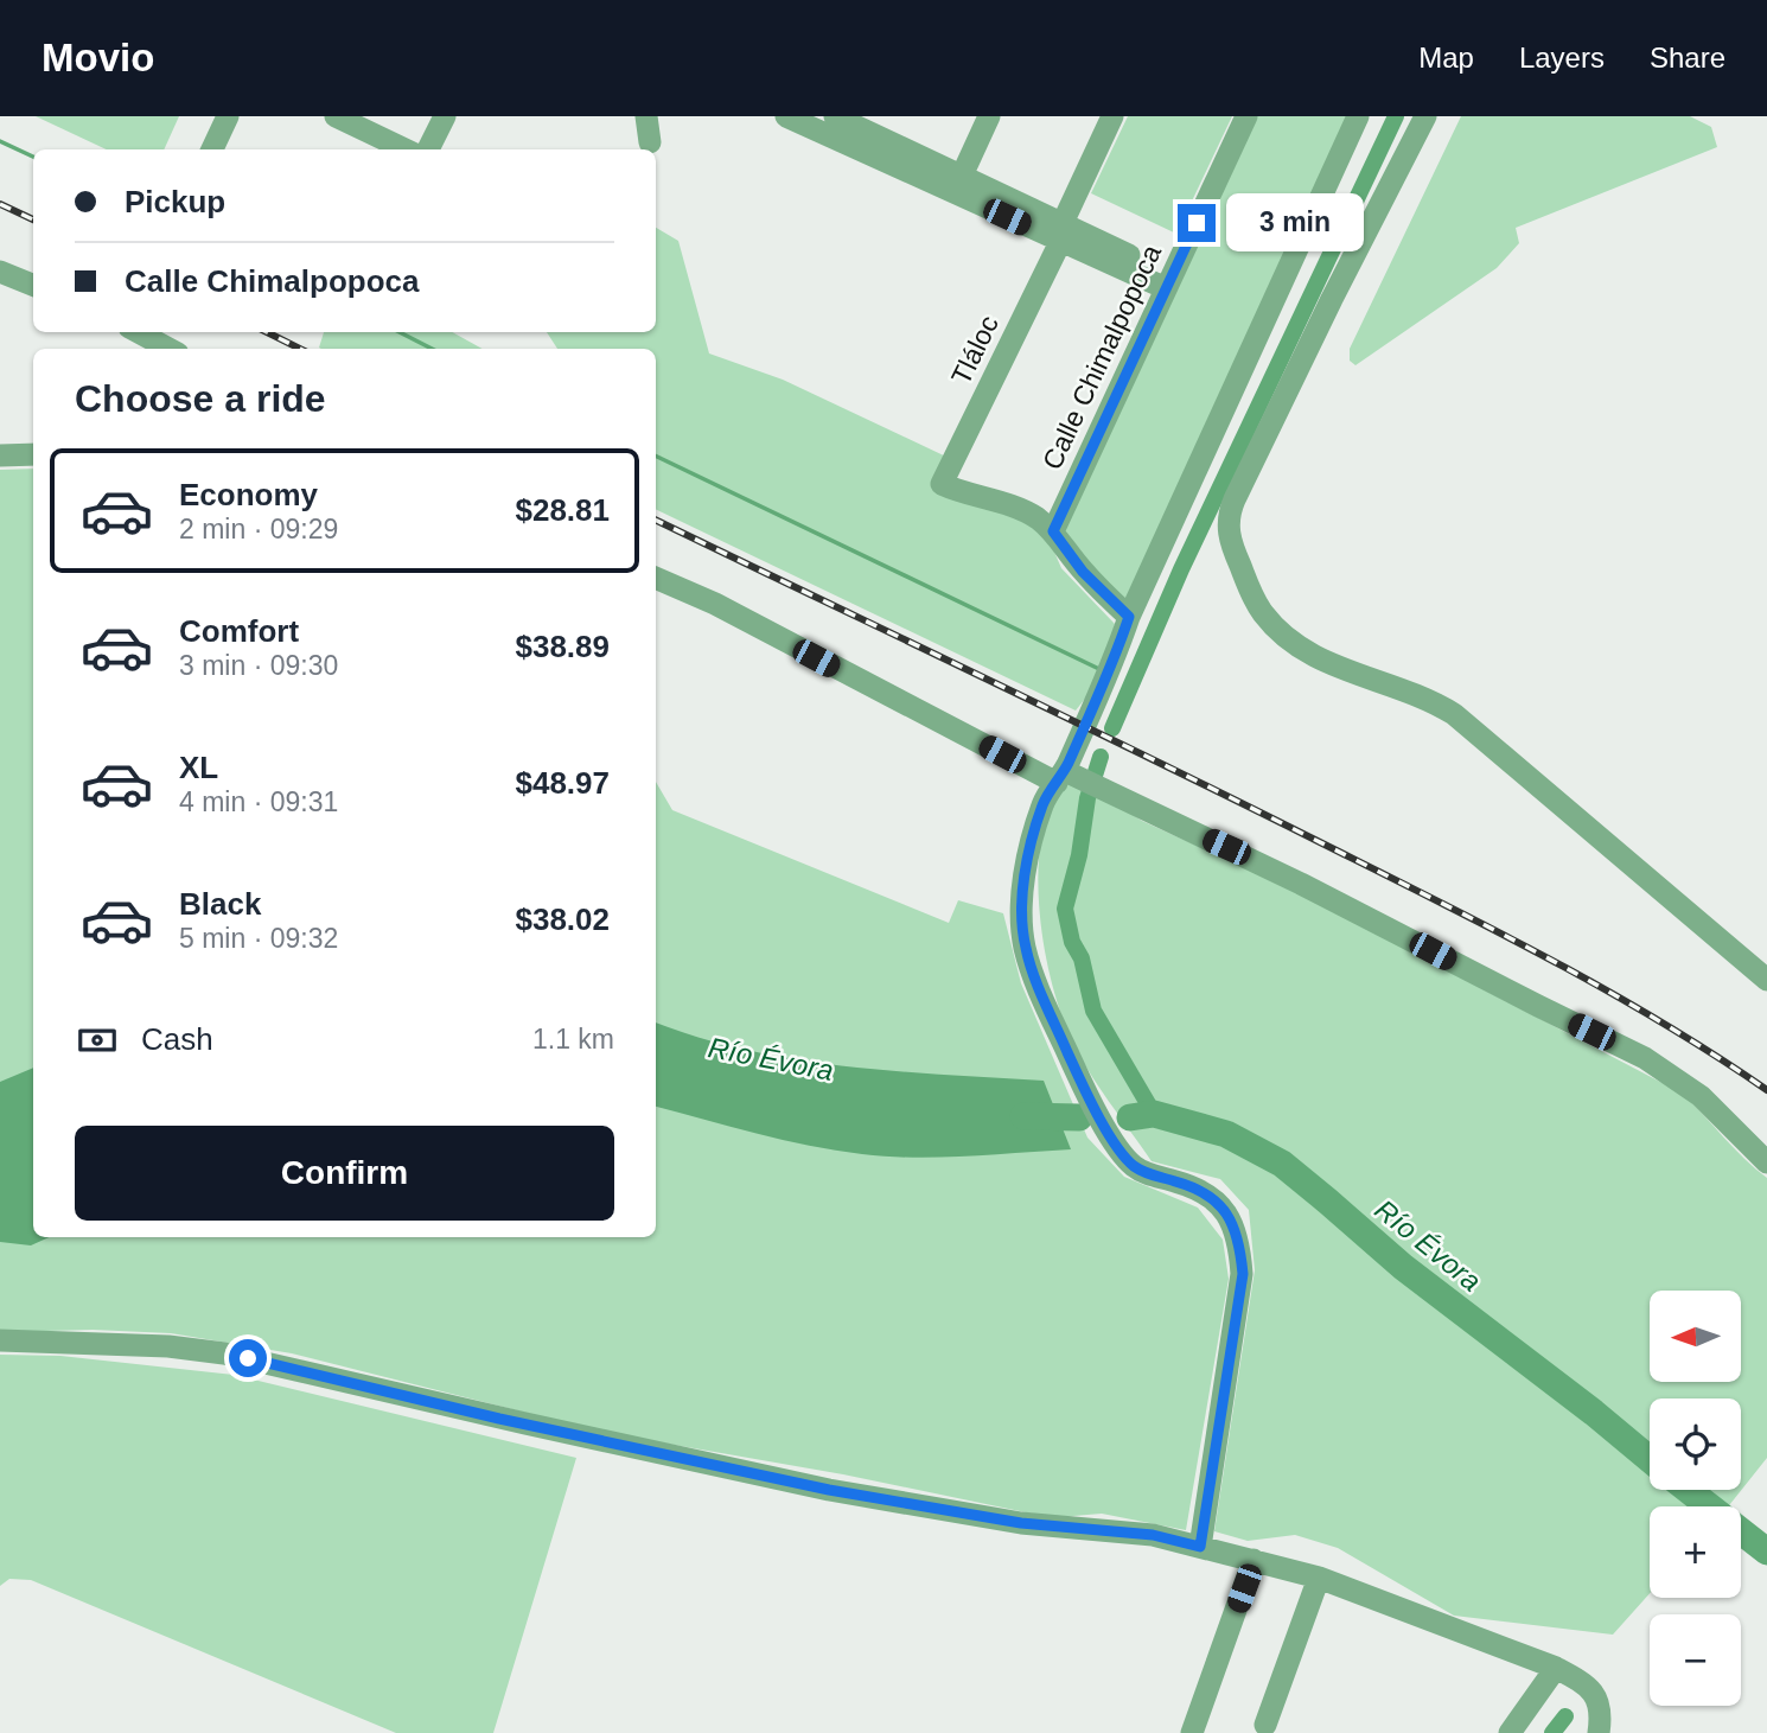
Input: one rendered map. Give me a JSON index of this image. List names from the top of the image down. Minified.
{"streets":{"street":["Tláloc","Calle Chimalpopoca"]},"crossings":[["Tláloc","Calle Chimalpopoca"]],"water":["Río Évora"],"north":"left","page":{"header":"Movio","nav":["Map","Layers","Share"],"banner":["Pickup","Calle Chimalpopoca"],"bubble":"3 min","heading":"Choose a ride","list":[{"name":"Economy","note":"2 min · 09:29","value":"$28.81"},{"name":"Comfort","note":"3 min · 09:30","value":"$38.89"},{"name":"XL","note":"4 min · 09:31","value":"$48.97"},{"name":"Black","note":"5 min · 09:32","value":"$38.02"}],"pay":["Cash","1.1 km"],"buttons":"Confirm","map_buttons":["+","−"]}}
